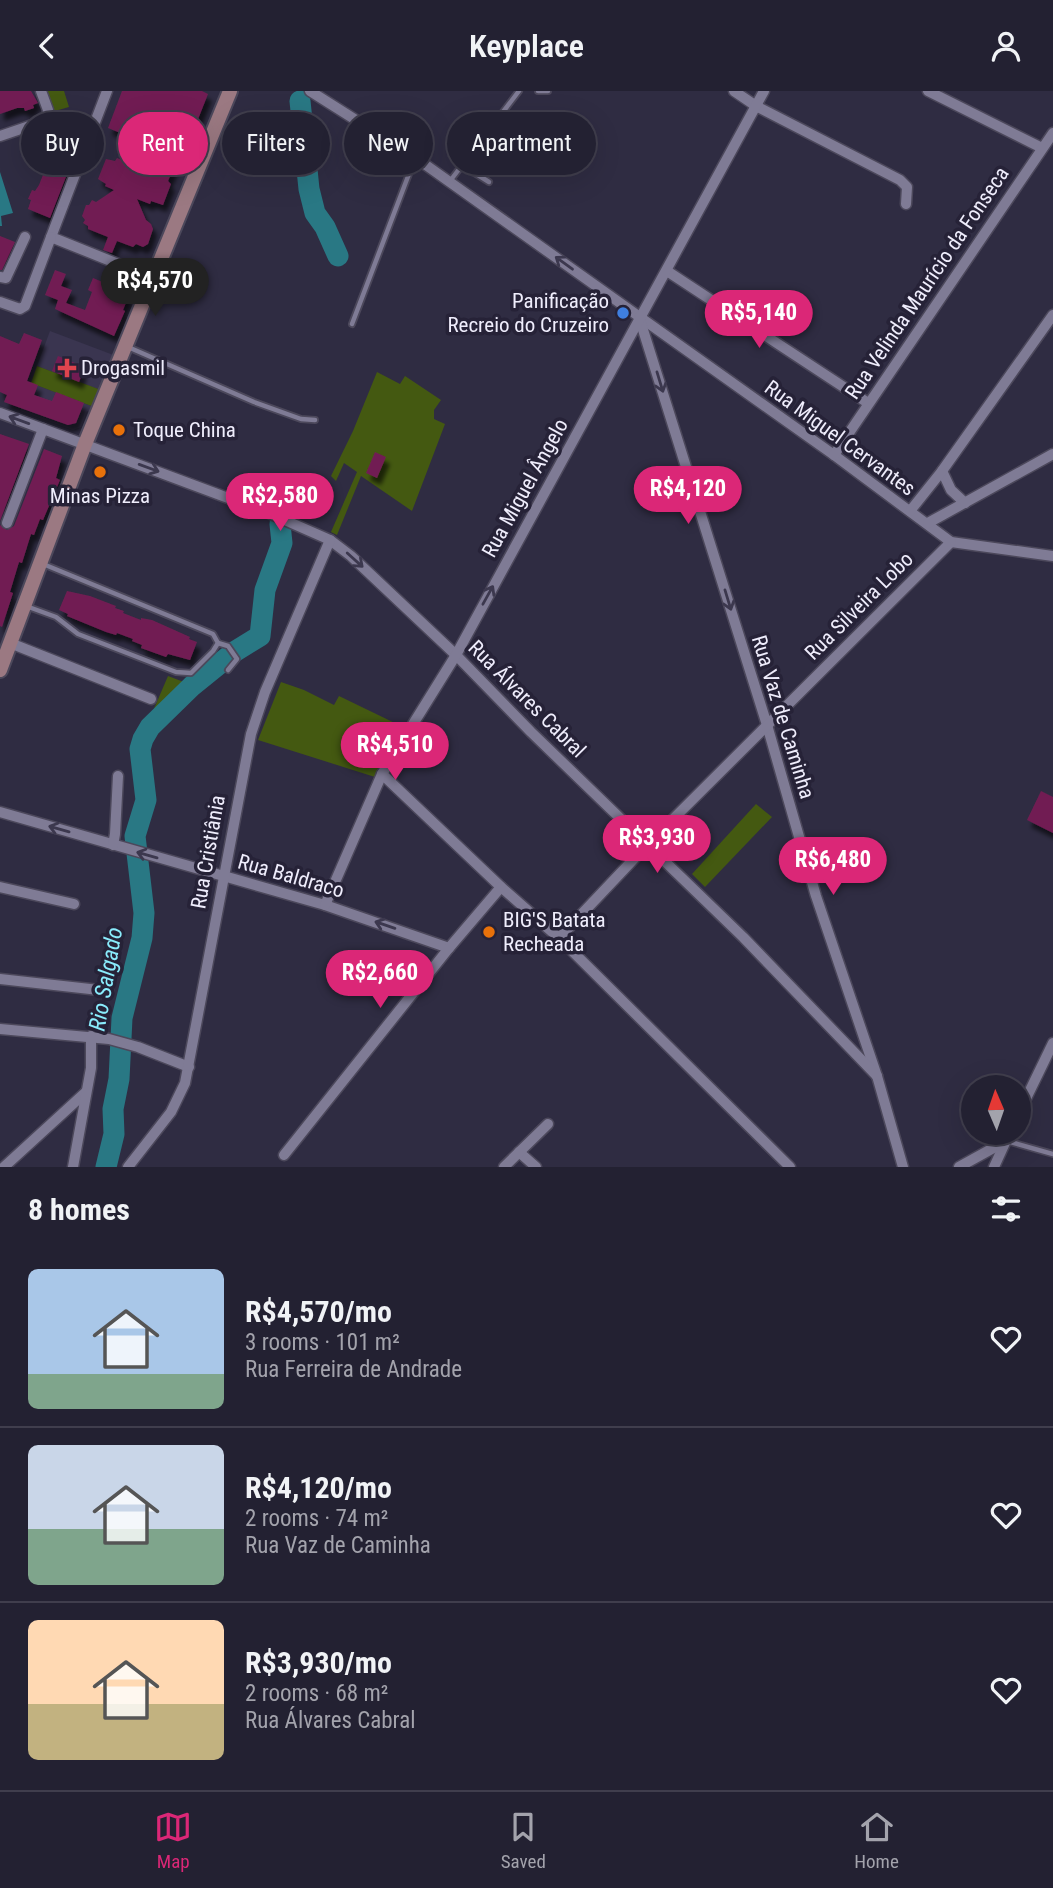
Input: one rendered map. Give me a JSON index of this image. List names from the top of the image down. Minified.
{"streets":{"street":["Rua Velinda Maurício da Fonseca","Rua Miguel Cervantes","Rua Miguel Ângelo","Rua Silveira Lobo","Rua Álvares Cabral","Rua Vaz de Caminha","Rua Cristiânia","Rua Baldraco"]},"crossings":[["Rua Velinda Maurício da Fonseca","Rua Miguel Cervantes"],["Rua Miguel Cervantes","Rua Miguel Ângelo"],["Rua Miguel Cervantes","Rua Silveira Lobo"],["Rua Miguel Cervantes","Rua Vaz de Caminha"],["Rua Miguel Ângelo","Rua Álvares Cabral"],["Rua Miguel Ângelo","Rua Vaz de Caminha"],["Rua Miguel Ângelo","Rua Baldraco"],["Rua Silveira Lobo","Rua Álvares Cabral"],["Rua Silveira Lobo","Rua Vaz de Caminha"],["Rua Álvares Cabral","Rua Vaz de Caminha"],["Rua Álvares Cabral","Rua Cristiânia"],["Rua Cristiânia","Rua Baldraco"]],"one_way":["Rua Miguel Ângelo","Rua Vaz de Caminha","Rua Baldraco"],"water":["Rio Salgado"],"places":{"other":["Panificação Recreio do Cruzeiro","Toque China","Minas Pizza","BIG'S Batata Recheada"],"health":["Drogasmil"]},"north":"top","page":{"header":"Keyplace","chip":["Buy","Rent","Filters","New","Apartment"],"price":["R$4,570","R$5,140","R$4,120","R$2,580","R$4,510","R$3,930","R$6,480","R$2,660"],"heading":"8 homes","list":[{"name":"R$4,570/mo","note":"3 rooms · 101 m² · Rua Ferreira de Andrade"},{"name":"R$4,120/mo","note":"2 rooms · 74 m² · Rua Vaz de Caminha"},{"name":"R$3,930/mo","note":"2 rooms · 68 m² · Rua Álvares Cabral"}],"tabs":["Map","Saved","Home"]}}
